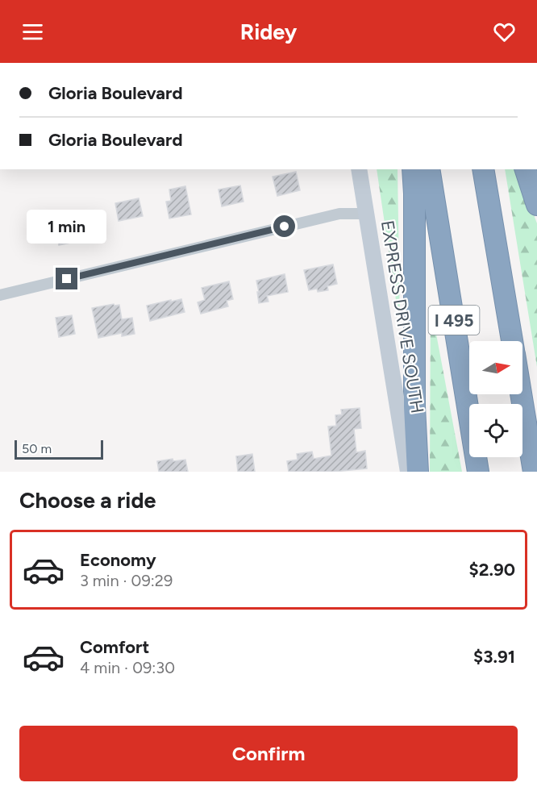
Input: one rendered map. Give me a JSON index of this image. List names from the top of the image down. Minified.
{"streets":{"highway":["I 495"],"main road":["EXPRESS DRIVE SOUTH"]},"scale_bar":"50 m","north":"right","page":{"header":"Ridey","banner":["Gloria Boulevard","Gloria Boulevard"],"bubble":"1 min","scale":"50 m","heading":"Choose a ride","list":[{"name":"Economy","note":"3 min · 09:29","value":"$2.90"},{"name":"Comfort","note":"4 min · 09:30","value":"$3.91"}],"buttons":"Confirm"}}
